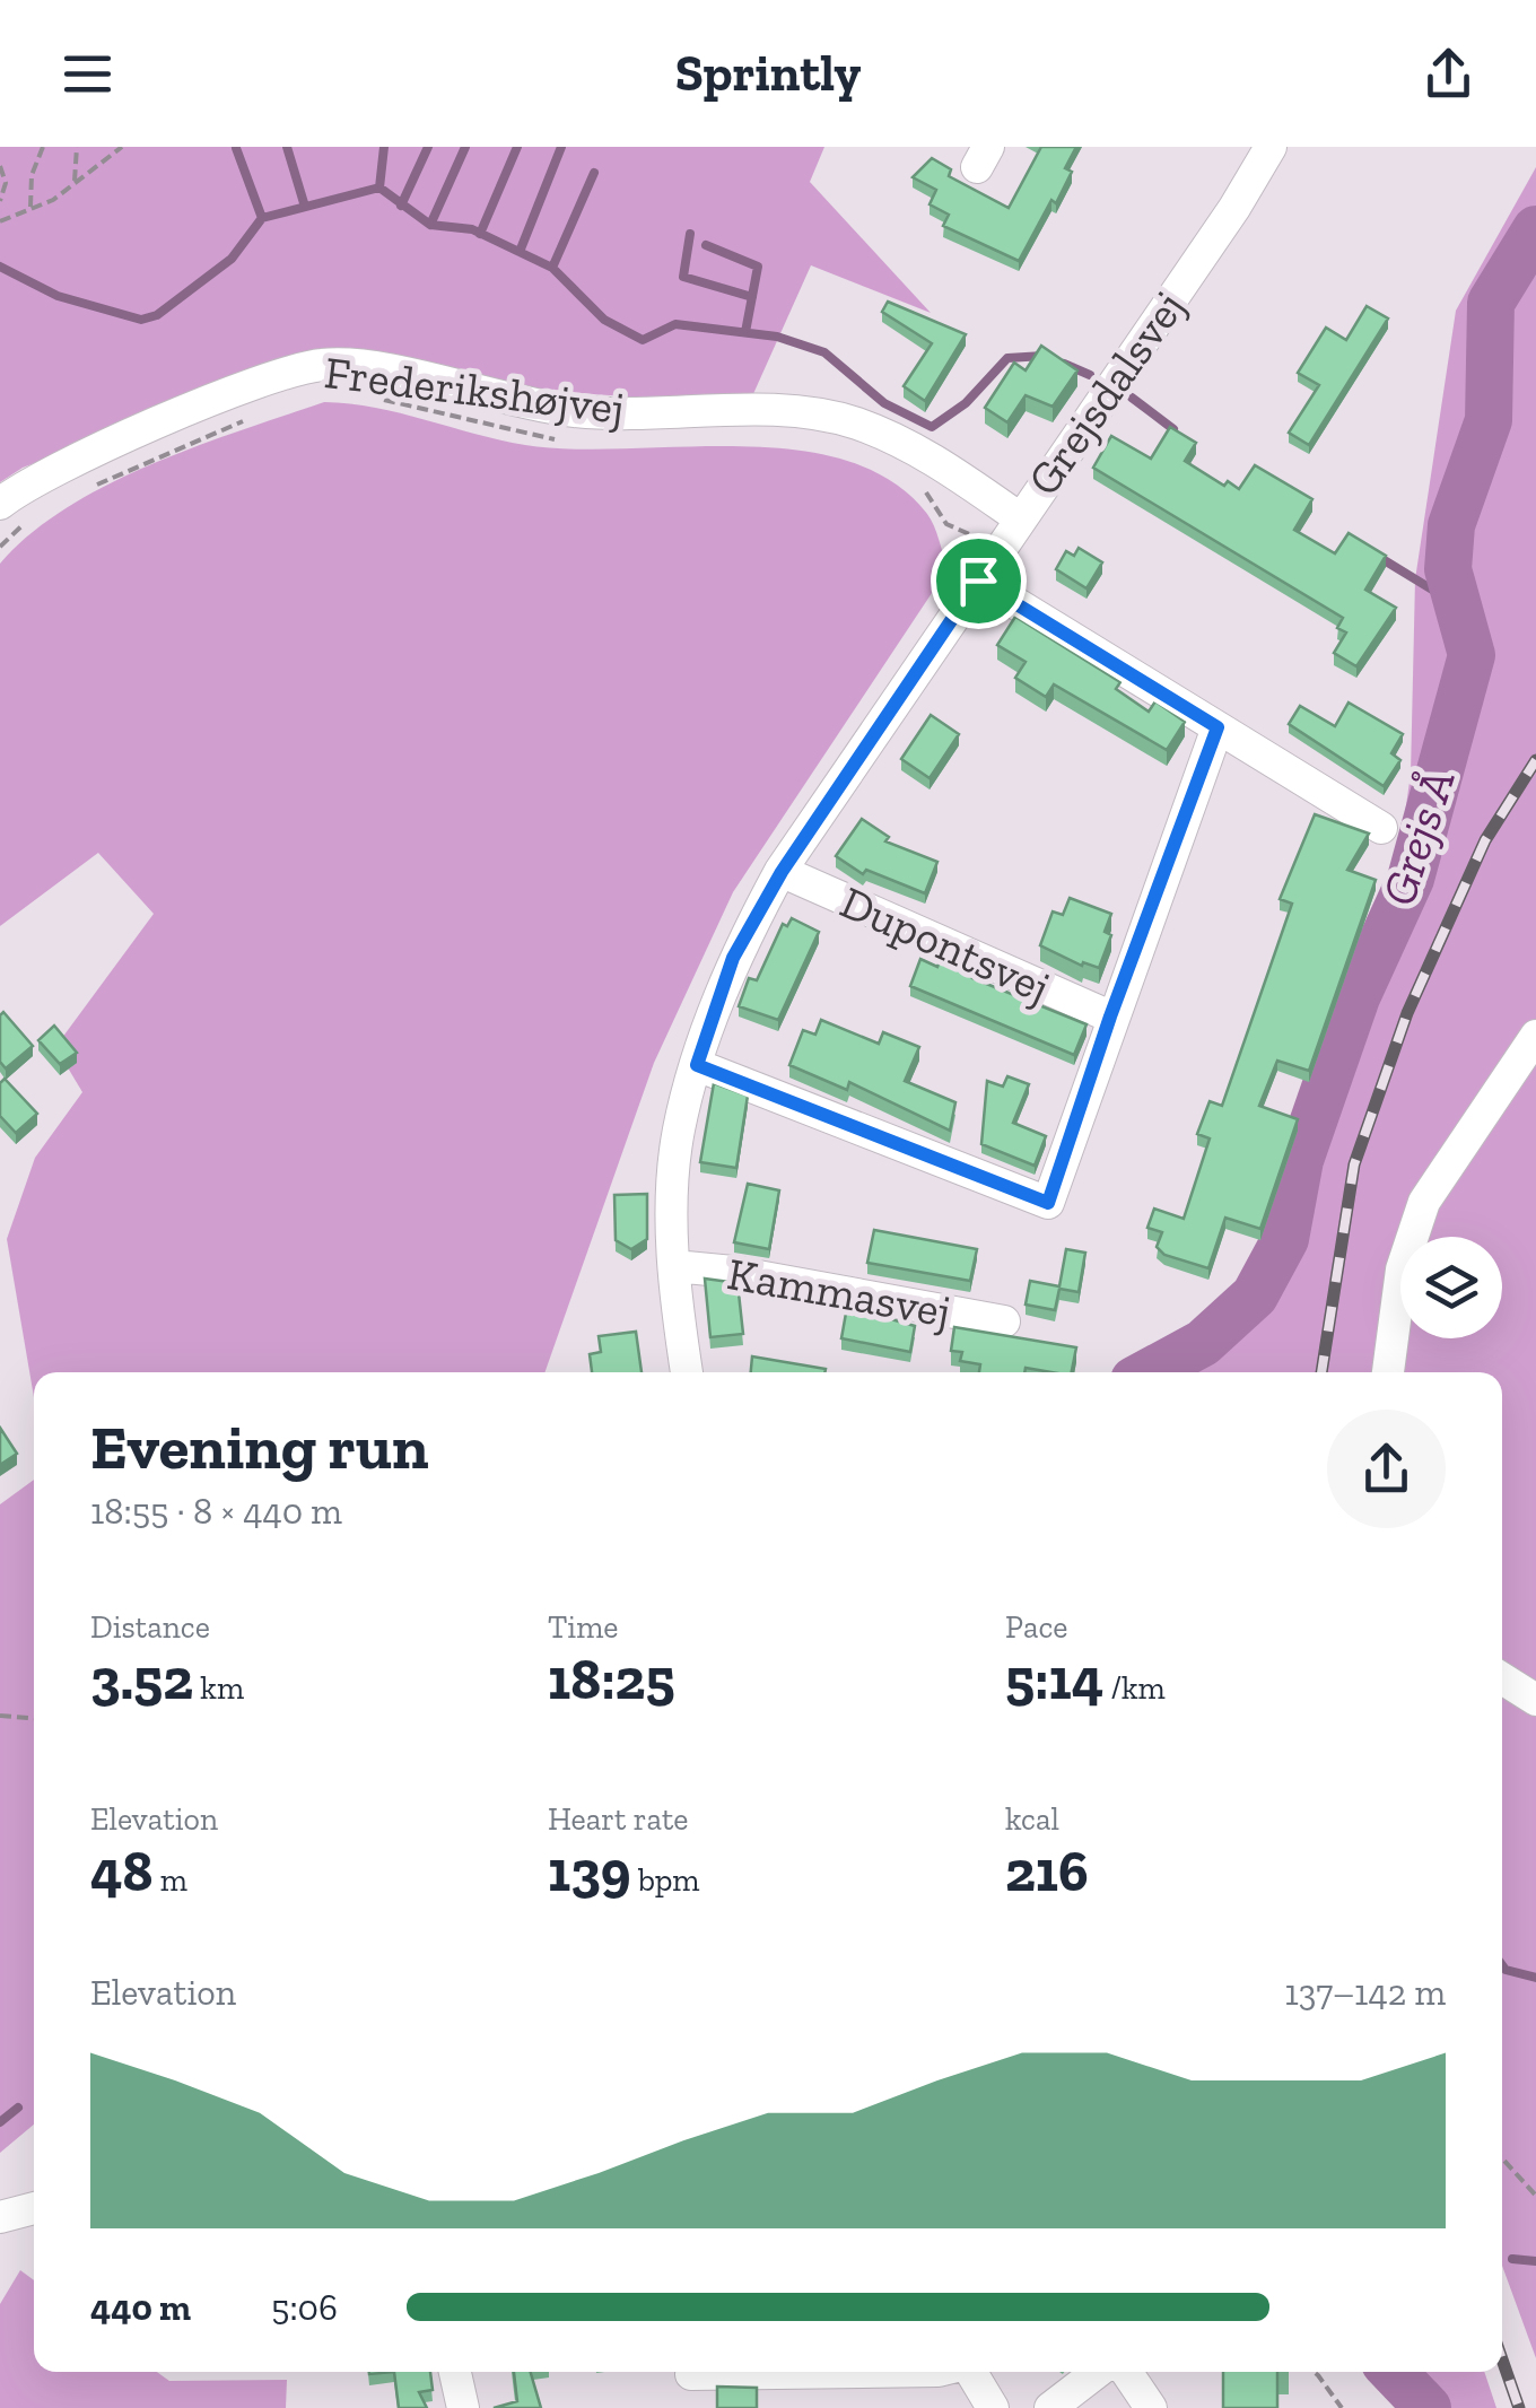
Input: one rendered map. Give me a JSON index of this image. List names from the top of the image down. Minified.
{"streets":{"street":["Frederikshøjvej","Grejsdalsvej","Dupontsvej","Kammasvej"]},"crossings":[["Frederikshøjvej","Grejsdalsvej"],["Grejsdalsvej","Dupontsvej"],["Grejsdalsvej","Kammasvej"]],"water":["Grejs Å"],"page":{"header":"Sprintly","heading":["Evening run","18:55 · 8 × 440 m"],"stats":[["Distance","3.52 km"],["Time","18:25"],["Pace","5:14 /km"],["Elevation","48 m"],["Heart rate","139 bpm"],["kcal","216"]],"chart":["Elevation","137–142 m"],"list":[{"name":"440 m","note":"5:06"}]}}
